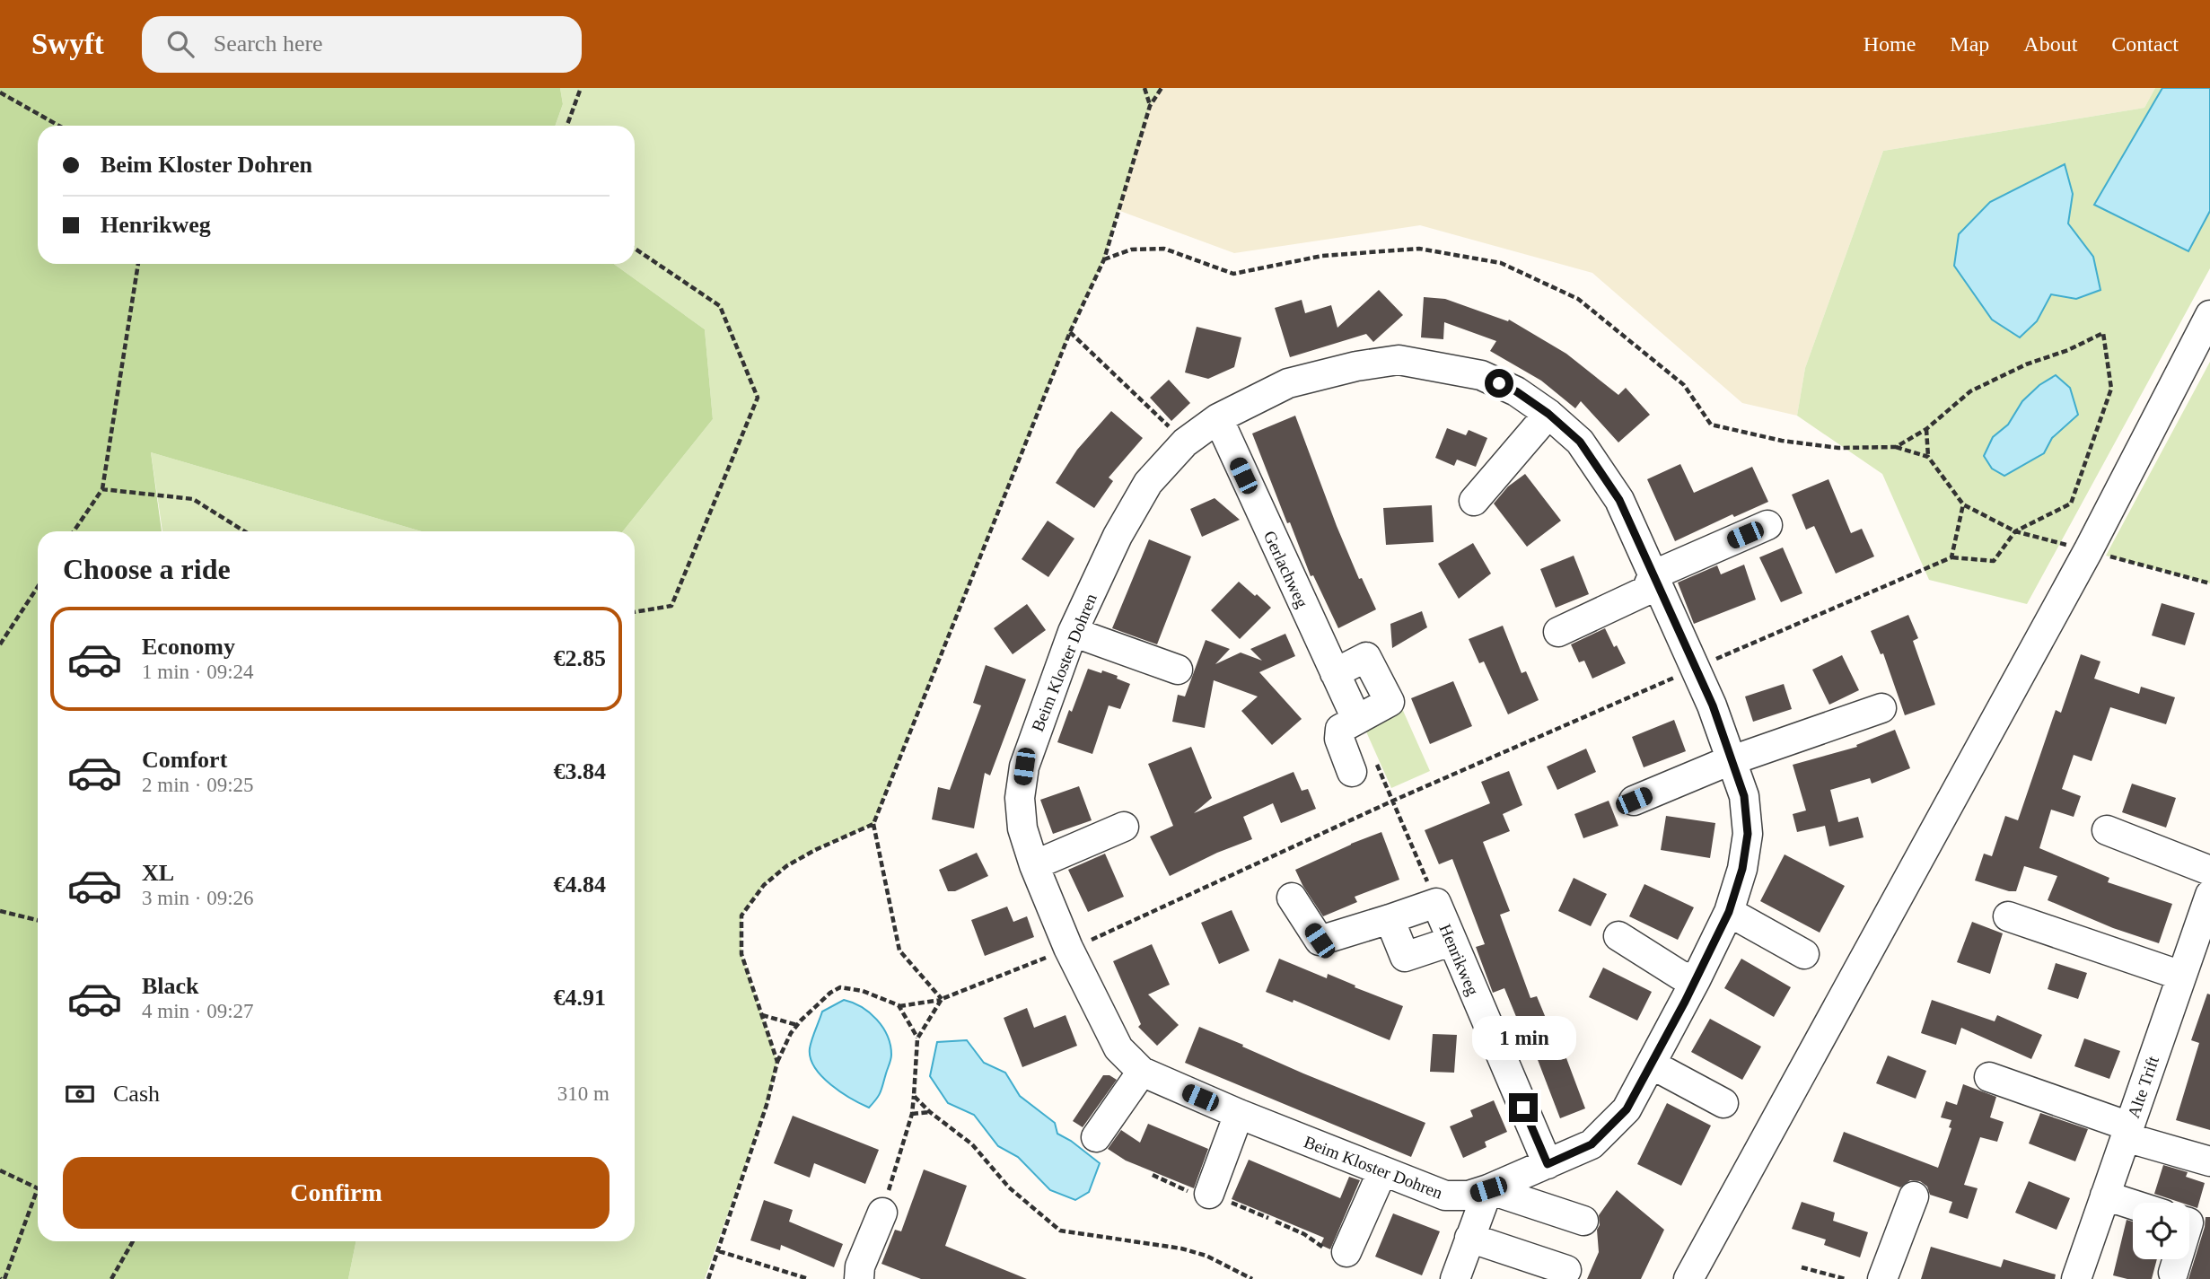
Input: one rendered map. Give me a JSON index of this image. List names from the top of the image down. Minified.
{"streets":{"street":["Gerlachweg","Beim Kloster Dohren","Henrikweg","Alte Trift"]},"crossings":[["Gerlachweg","Beim Kloster Dohren"],["Beim Kloster Dohren","Henrikweg"]],"page":{"header":"Swyft","search":"Search here","nav":["Home","Map","About","Contact"],"banner":["Beim Kloster Dohren","Henrikweg"],"heading":"Choose a ride","list":[{"name":"Economy","note":"1 min · 09:24","value":"€2.85"},{"name":"Comfort","note":"2 min · 09:25","value":"€3.84"},{"name":"XL","note":"3 min · 09:26","value":"€4.84"},{"name":"Black","note":"4 min · 09:27","value":"€4.91"}],"bubble":"1 min","pay":["Cash","310 m"],"buttons":"Confirm"}}
